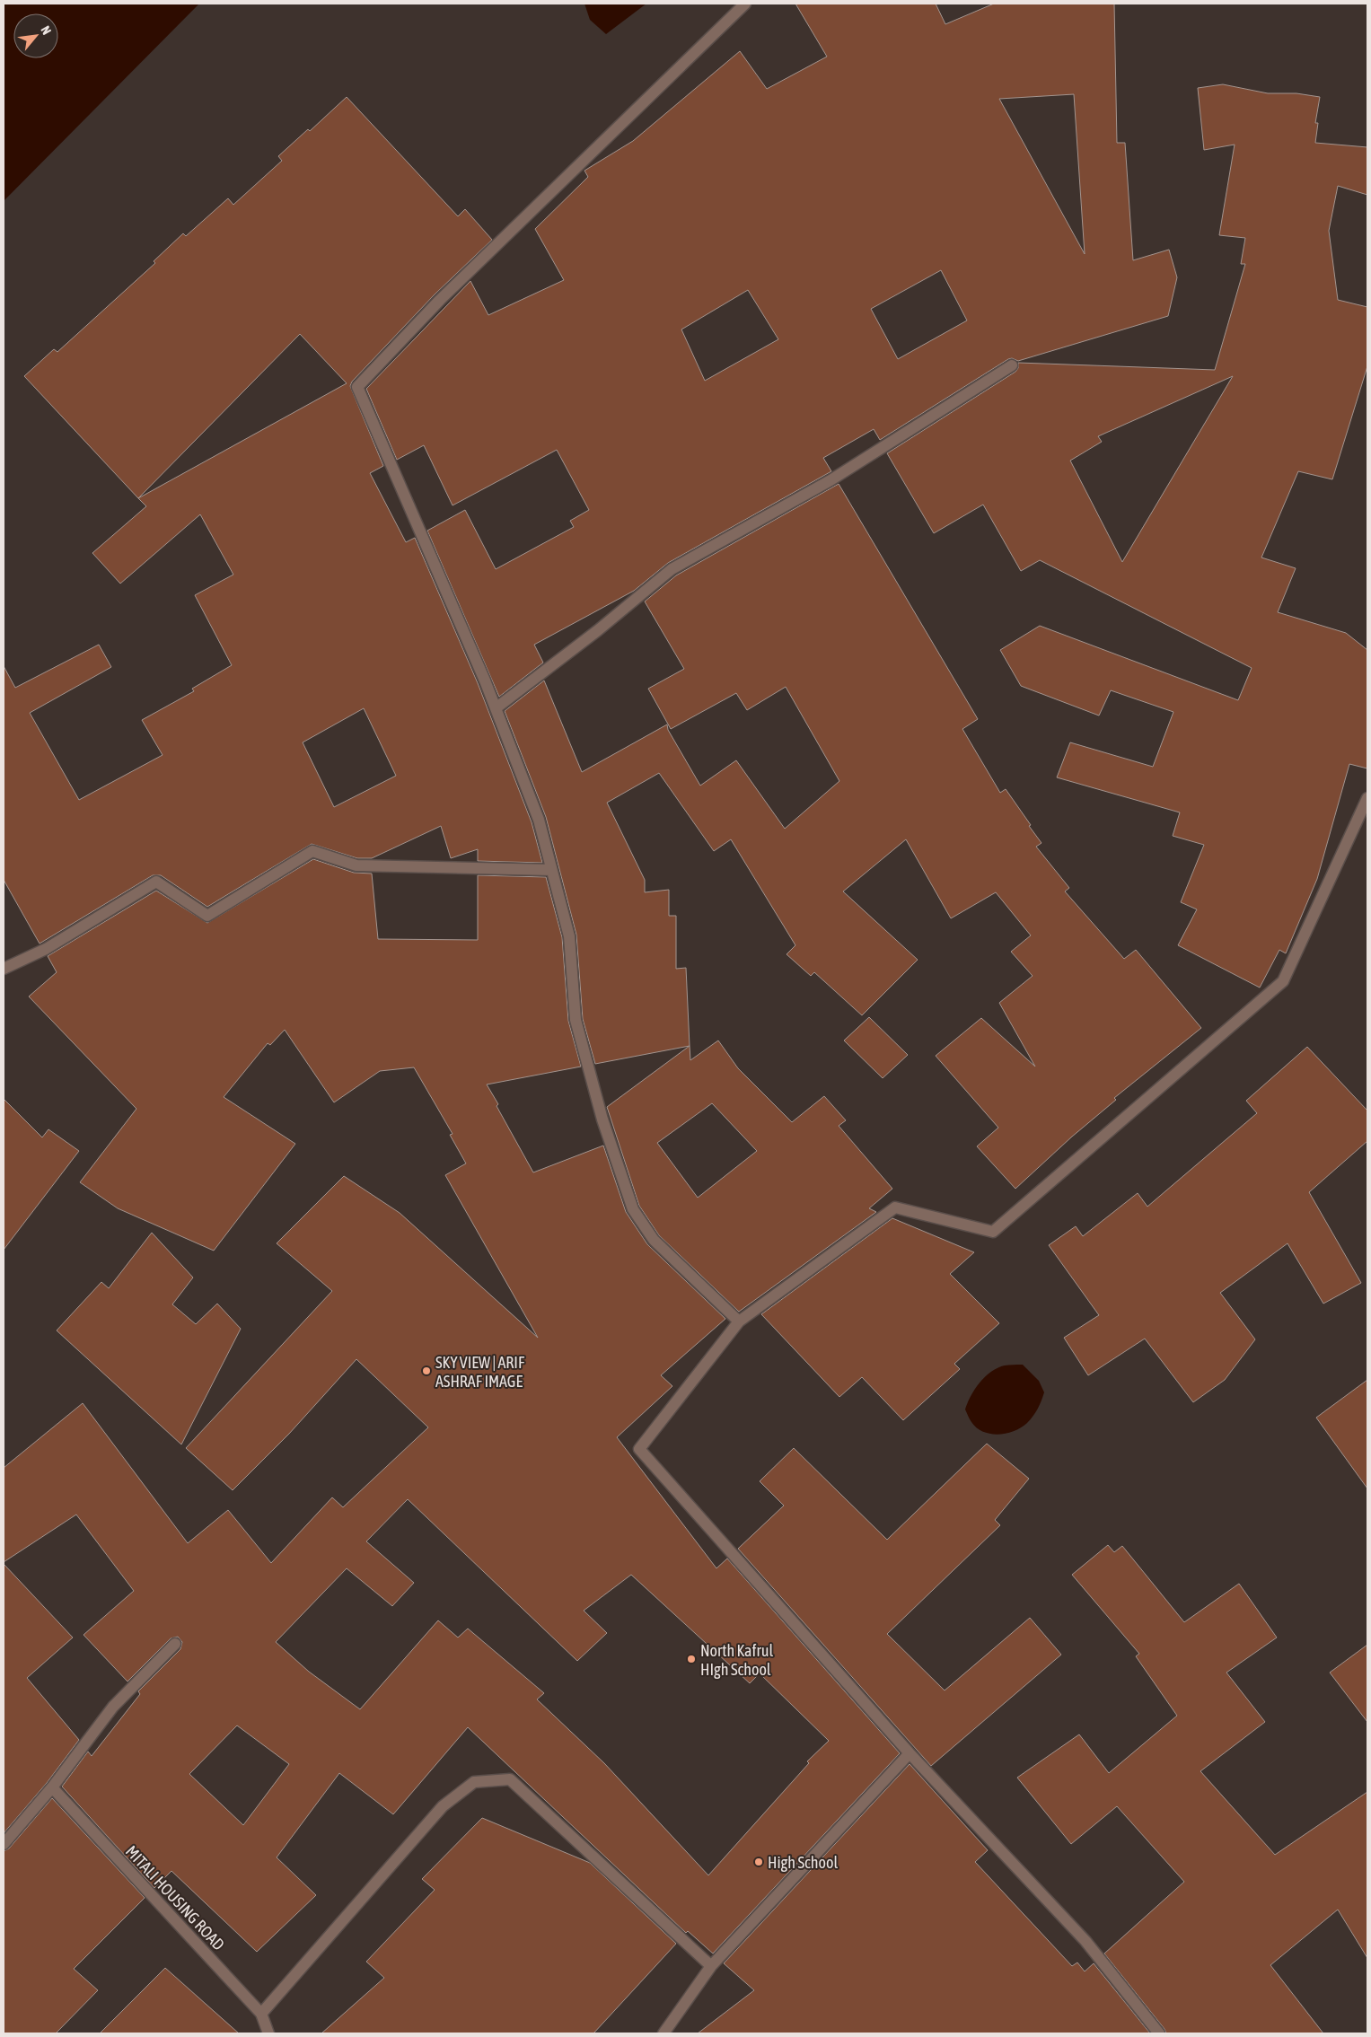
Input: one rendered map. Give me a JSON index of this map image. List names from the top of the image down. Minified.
{"streets":{"street":["MITALI HOUSING ROAD"]},"places":["SKY VIEW | ARIF ASHRAF IMAGE","North Kafrul HIgh School","High School"],"north":"top right"}
